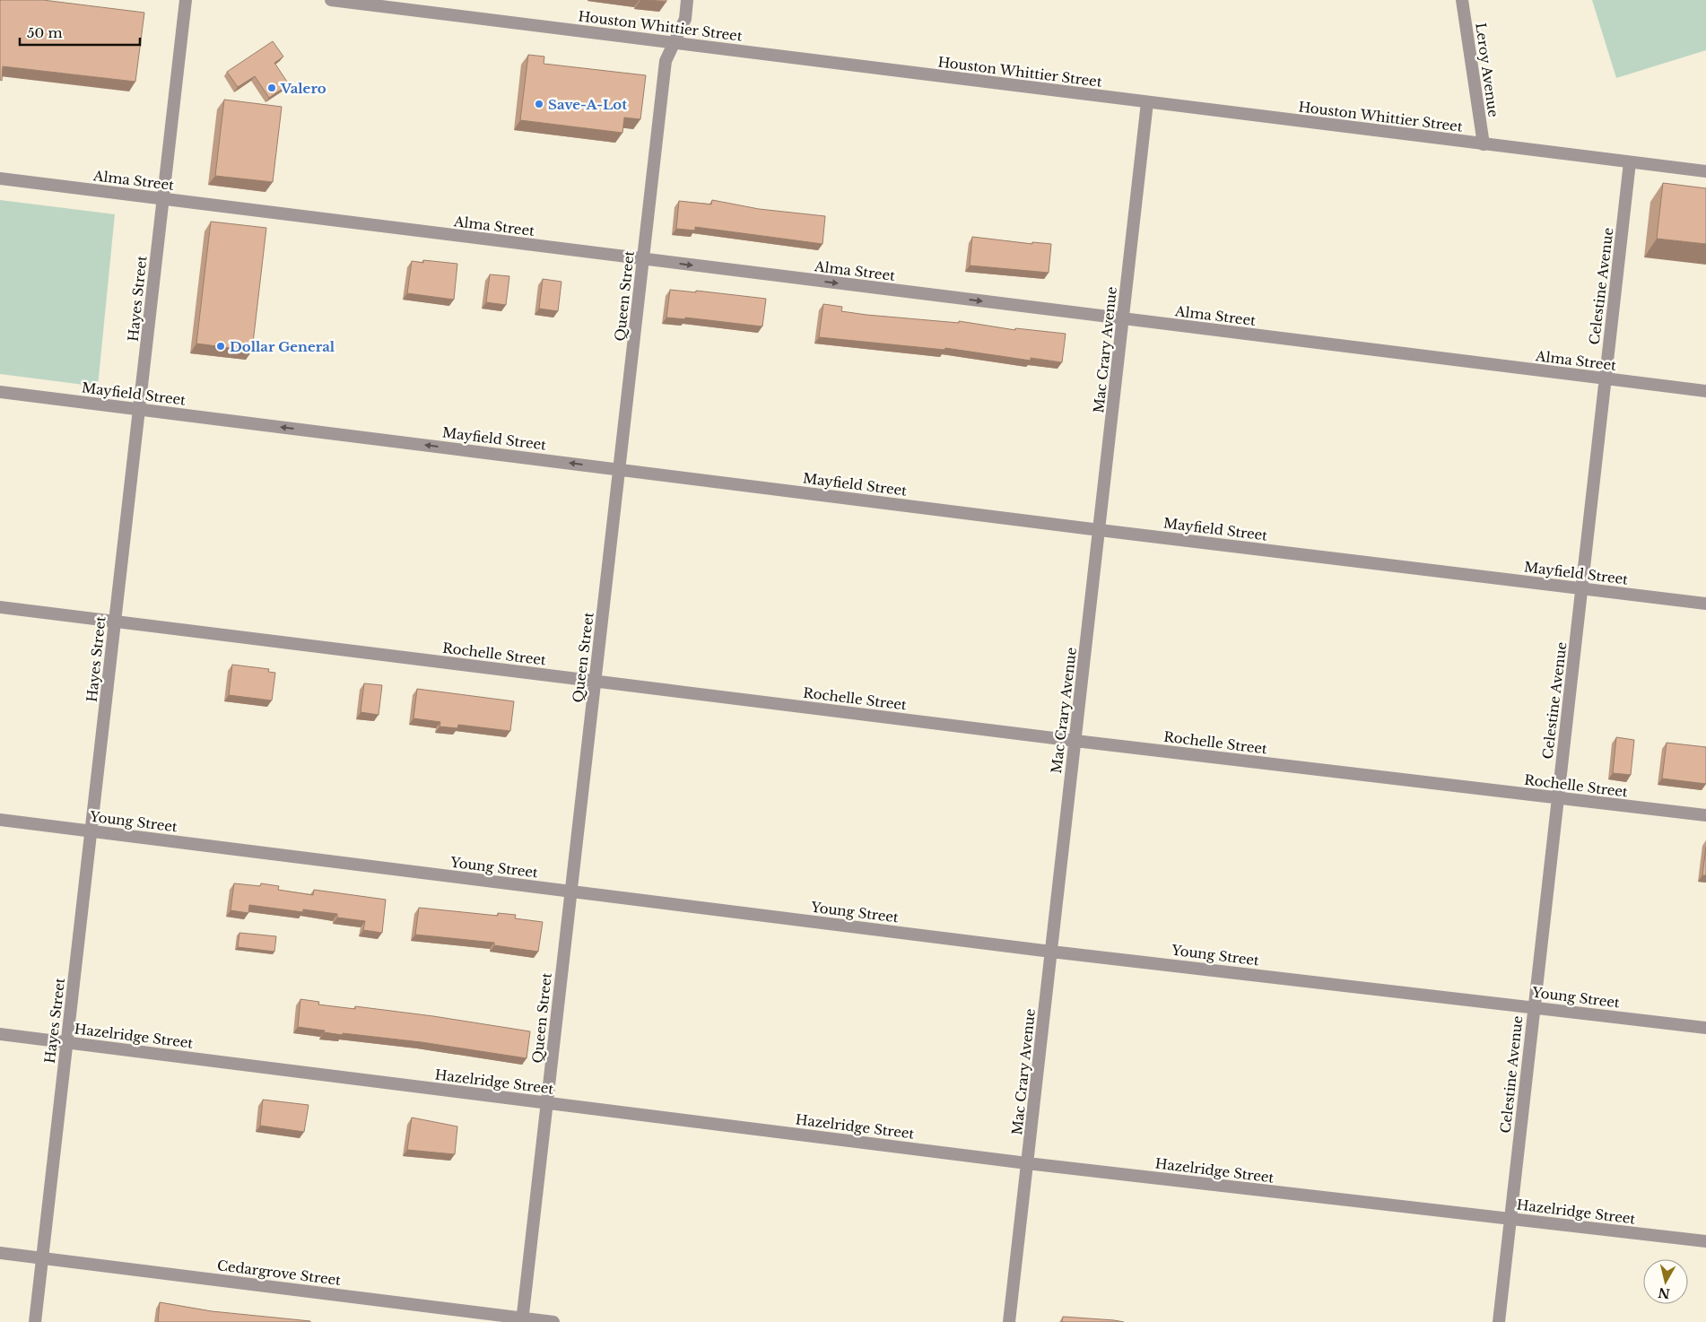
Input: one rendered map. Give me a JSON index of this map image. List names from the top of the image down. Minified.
{"streets":{"street":["Houston Whittier Street","Leroy Avenue","Alma Street","Celestine Avenue","Queen Street","Hayes Street","Mac Crary Avenue","Mayfield Street","Rochelle Street","Young Street","Hazelridge Street","Cedargrove Street"]},"crossings":[["Houston Whittier Street","Leroy Avenue"],["Houston Whittier Street","Celestine Avenue"],["Houston Whittier Street","Queen Street"],["Houston Whittier Street","Mac Crary Avenue"],["Alma Street","Celestine Avenue"],["Alma Street","Queen Street"],["Alma Street","Hayes Street"],["Alma Street","Mac Crary Avenue"],["Celestine Avenue","Mayfield Street"],["Celestine Avenue","Rochelle Street"],["Celestine Avenue","Young Street"],["Celestine Avenue","Hazelridge Street"],["Queen Street","Mayfield Street"],["Queen Street","Rochelle Street"],["Queen Street","Young Street"],["Queen Street","Hazelridge Street"],["Queen Street","Cedargrove Street"],["Hayes Street","Mayfield Street"],["Hayes Street","Rochelle Street"],["Hayes Street","Young Street"],["Hayes Street","Hazelridge Street"],["Hayes Street","Cedargrove Street"],["Mac Crary Avenue","Mayfield Street"],["Mac Crary Avenue","Rochelle Street"],["Mac Crary Avenue","Young Street"],["Mac Crary Avenue","Hazelridge Street"]],"places":["Valero","Save-A-Lot","Dollar General"],"scale_bar":"50 m","north":"bottom"}
